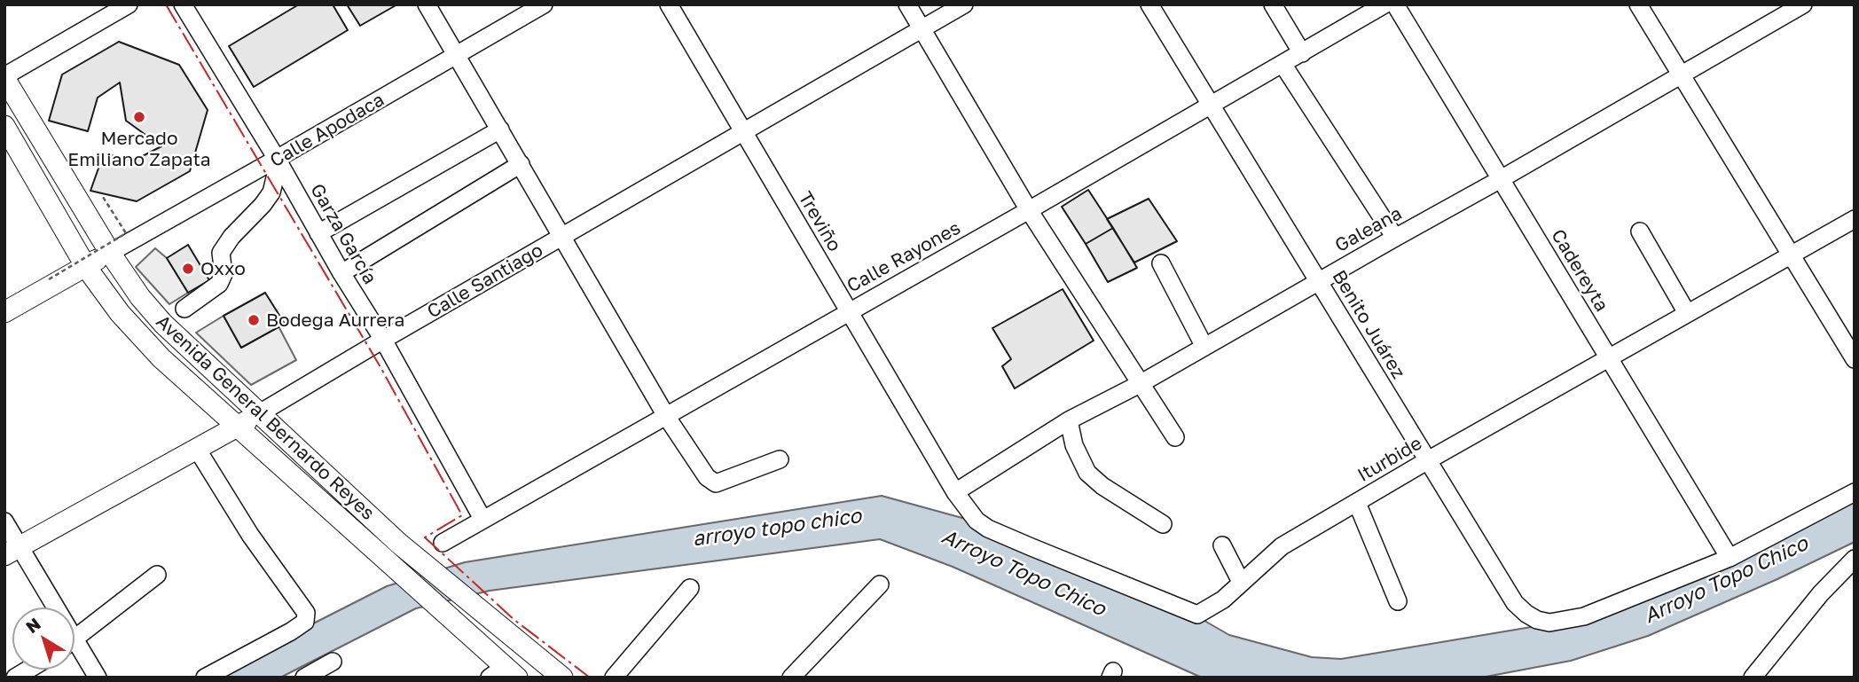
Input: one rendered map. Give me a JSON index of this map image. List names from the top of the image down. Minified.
{"streets":{"main road":["Calle Santiago","Avenida General Bernardo Reyes"],"street":["Calle Apodaca","Treviño","Galeana","Garza García","Calle Rayones","Cadereyta","Benito Juárez","Iturbide"]},"crossings":[["Calle Apodaca","Garza García"],["Calle Apodaca","Avenida General Bernardo Reyes"],["Treviño","Galeana"],["Treviño","Calle Rayones"],["Treviño","Calle Santiago"],["Treviño","Iturbide"],["Galeana","Cadereyta"],["Galeana","Benito Juárez"],["Galeana","Iturbide"],["Garza García","Calle Rayones"],["Garza García","Calle Santiago"],["Calle Rayones","Benito Juárez"],["Cadereyta","Benito Juárez"],["Cadereyta","Iturbide"],["Calle Santiago","Avenida General Bernardo Reyes"],["Benito Juárez","Iturbide"]],"water":["arroyo topo chico","Arroyo Topo Chico"],"places":["Mercado Emiliano Zapata","Oxxo","Bodega Aurrera"],"north":"top left"}
